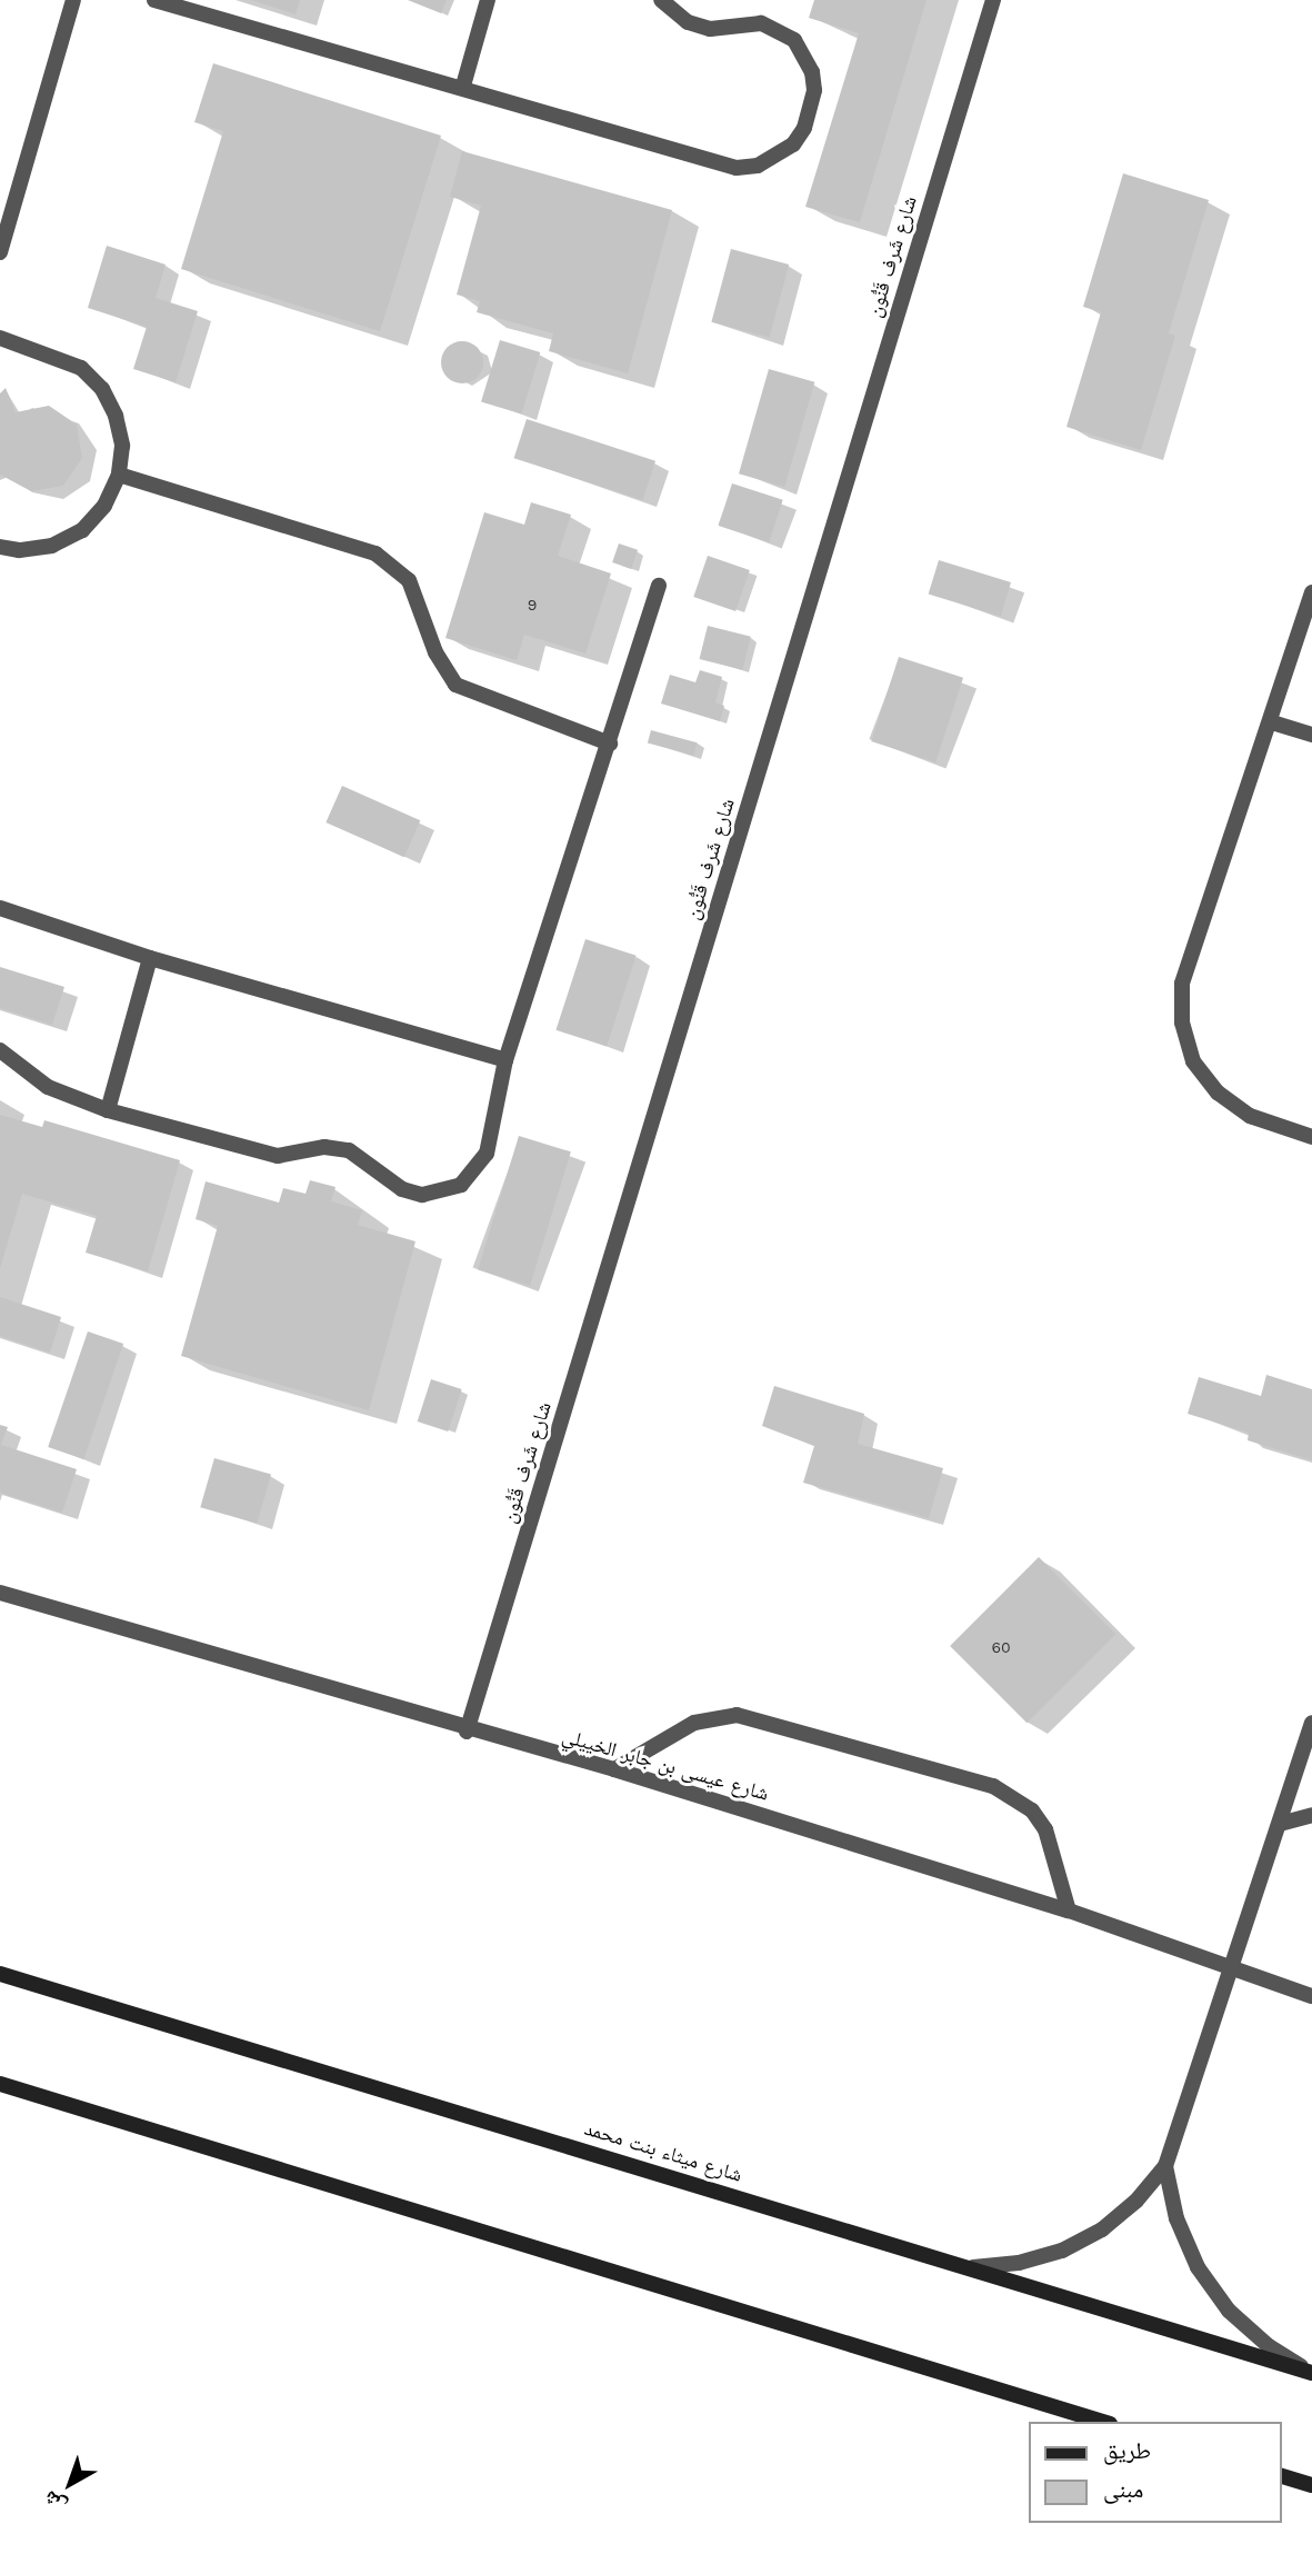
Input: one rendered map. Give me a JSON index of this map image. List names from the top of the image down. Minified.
{"streets":{"main road":["شارع ميثاء بنت محمد"],"street":["شارع شَرف قَنُّون","شارع عيسى بن جابر الخييلي"]},"crossings":[["شارع شَرف قَنُّون","شارع عيسى بن جابر الخييلي"]],"house_numbers":["9","60"],"legend":["طريق","مبنى"],"north":"bottom left"}
